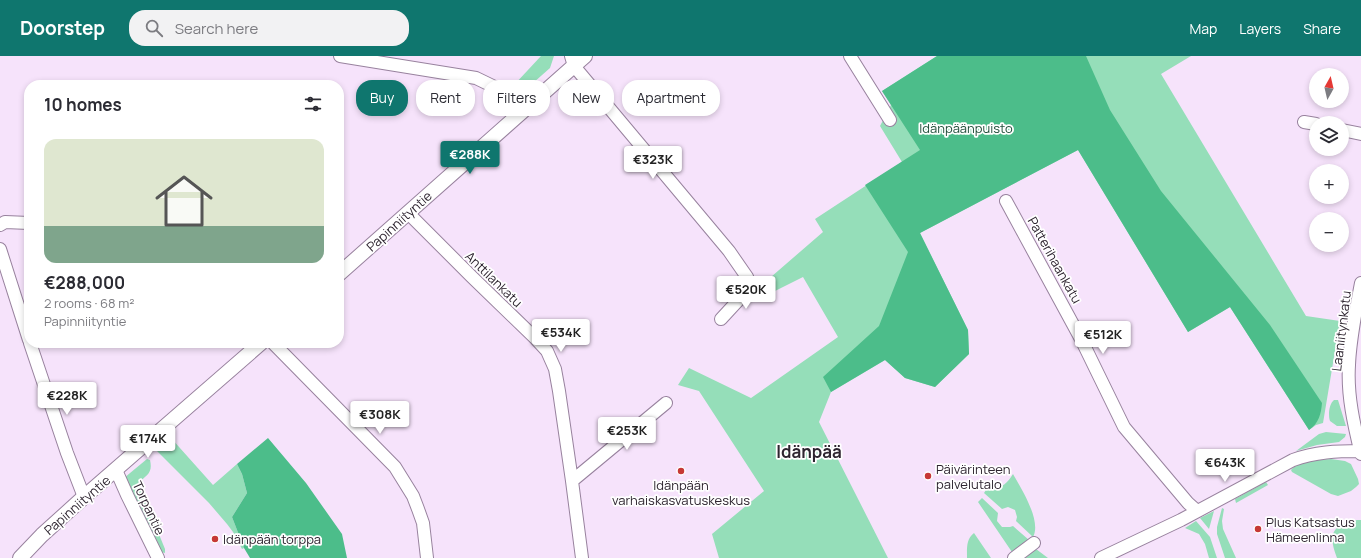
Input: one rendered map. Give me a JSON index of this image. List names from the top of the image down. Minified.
{"streets":{"street":["Papinniityntie","Patterihaankatu","Anttilankatu","Laaniitynkatu","Torpantie"]},"crossings":[["Papinniityntie","Anttilankatu"],["Papinniityntie","Torpantie"]],"districts":["Idänpää"],"parks":["Idänpäänpuisto"],"places":["Idänpään varhaiskasvatuskeskus","Päivärinteen palvelutalo","Plus Katsastus Hämeenlinna","Idänpään torppa"],"north":"top","page":{"header":"Doorstep","search":"Search here","nav":["Map","Layers","Share"],"map_buttons":["+","−"],"chip":["Buy","Rent","Filters","New","Apartment"],"heading":"10 homes","list":[{"name":"€288,000","note":"2 rooms · 68 m² · Papinniityntie"}],"price":["€288K","€323K","€520K","€534K","€512K","€228K","€308K","€253K","€174K","€643K"]}}
